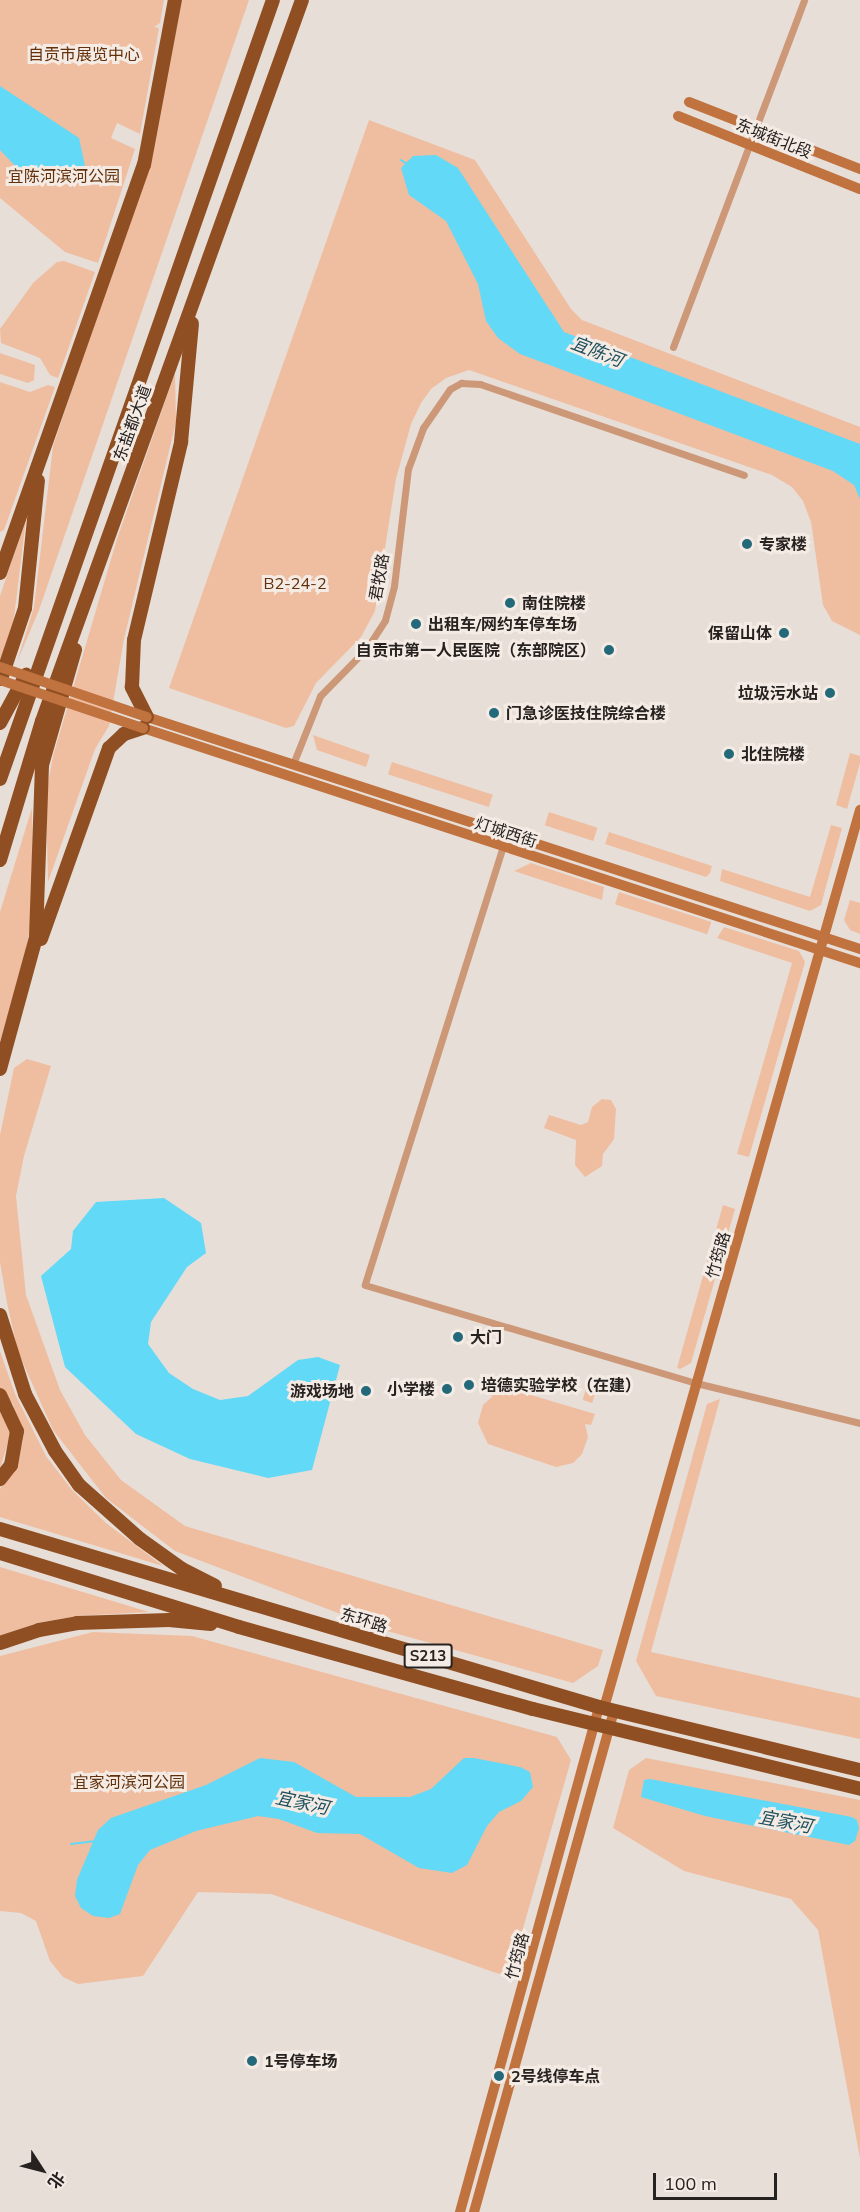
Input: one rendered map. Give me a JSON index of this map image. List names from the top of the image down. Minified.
{"streets":{"highway":["东盐都大道","东环路","S213"],"main road":["东城街北段","灯城西街","竹筠路"],"street":["君牧路"]},"crossings":[["君牧路","灯城西街"],["灯城西街","竹筠路"],["竹筠路","东环路"],["竹筠路","S213"]],"water":["宜陈河","宜家河"],"parks":["自贡市展览中心","宜陈河滨河公园","B2-24-2","宜家河滨河公园"],"places":["专家楼","南住院楼","出租车/网约车停车场","保留山体","自贡市第一人民医院（东部院区）","垃圾污水站","门急诊医技住院综合楼","北住院楼","大门","培德实验学校（在建）","小学楼","游戏场地","1号停车场","2号线停车点"],"scale_bar":"100 m","north":"bottom right"}
